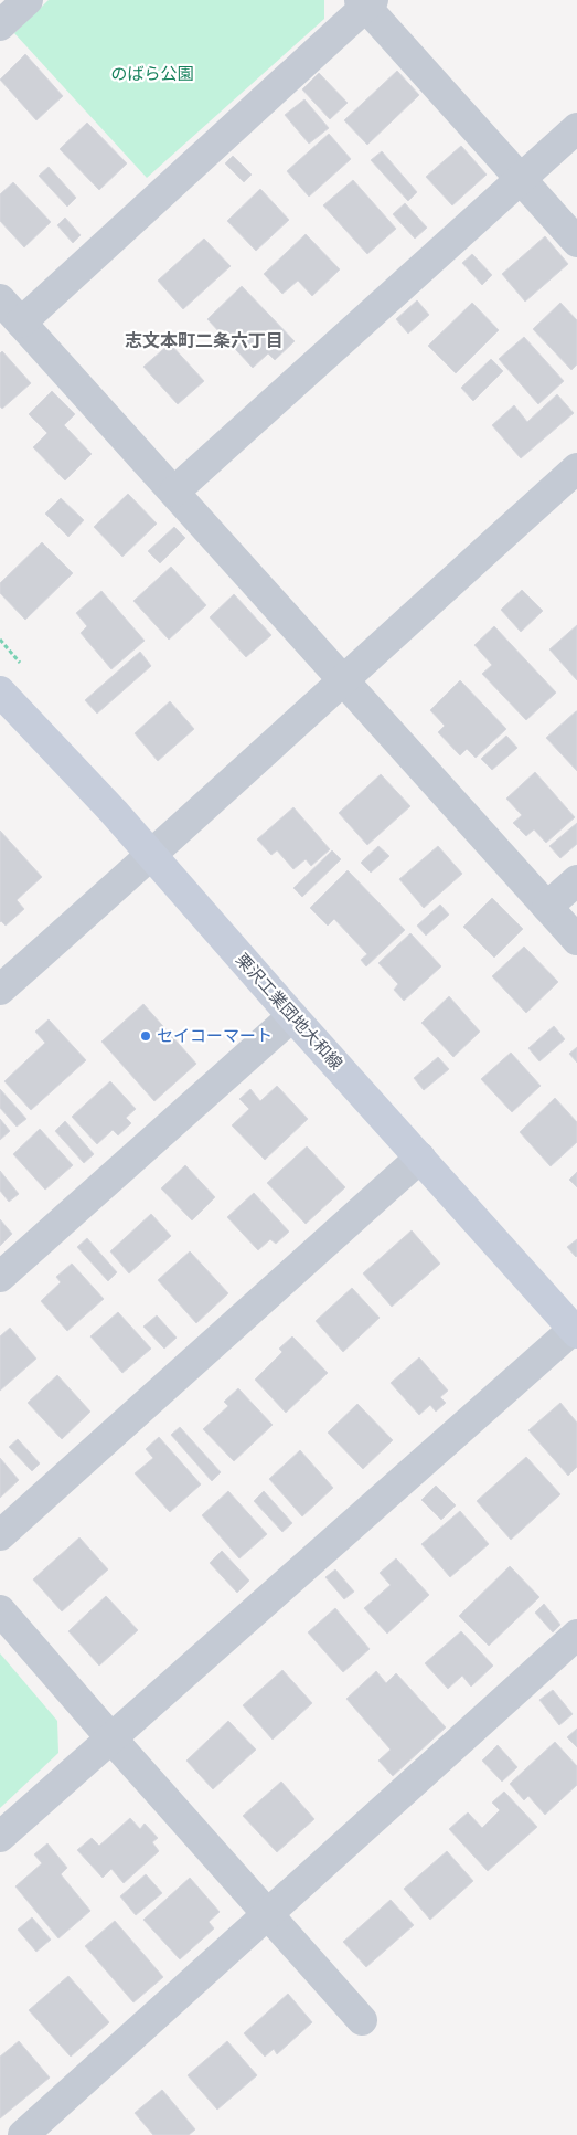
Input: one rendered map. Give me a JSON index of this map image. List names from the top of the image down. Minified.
{"streets":{"main road":["栗沢工業団地大和線"]},"districts":["志文本町二条六丁目"],"parks":["のばら公園"],"places":["セイコーマート"]}
